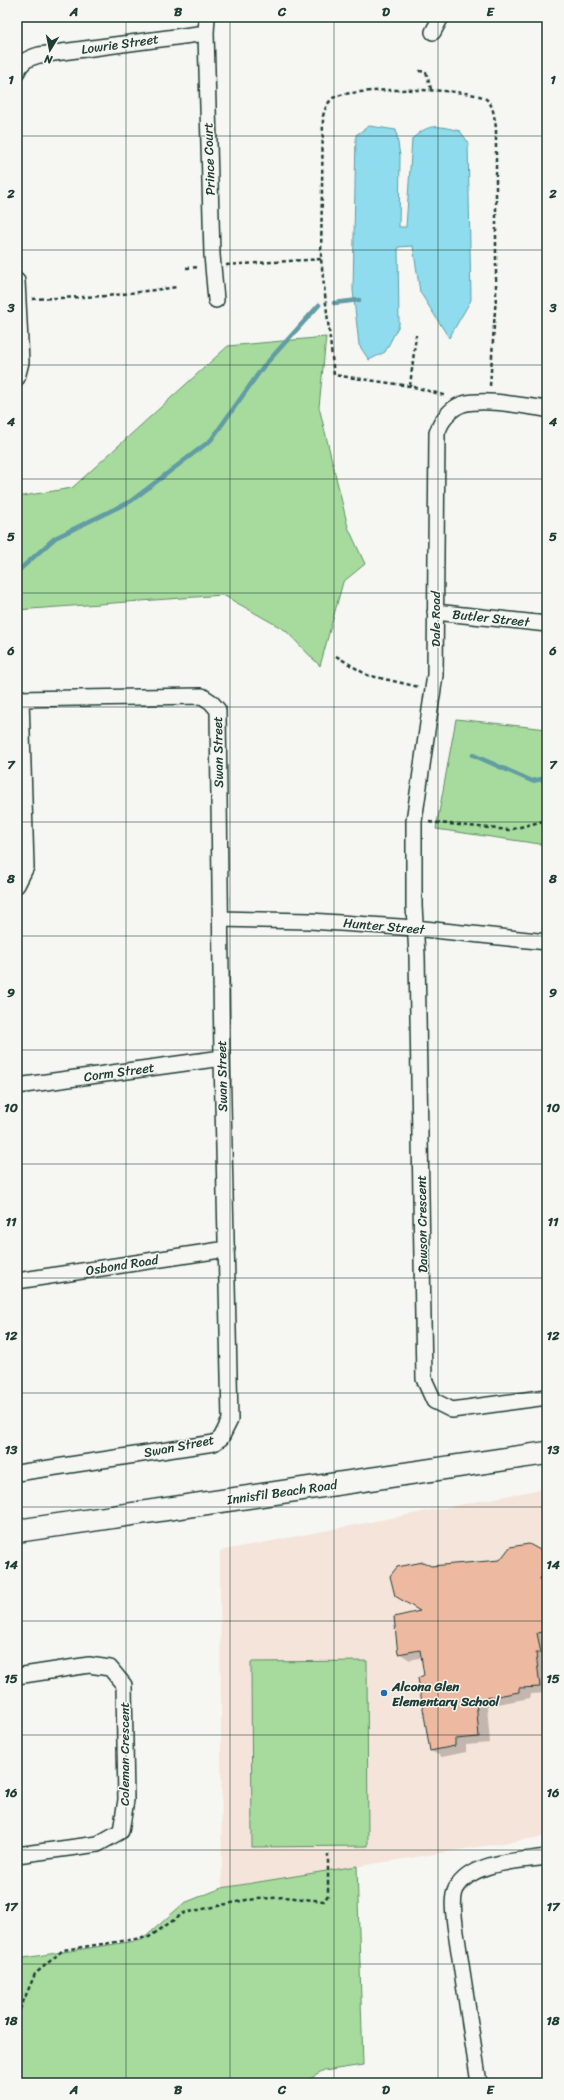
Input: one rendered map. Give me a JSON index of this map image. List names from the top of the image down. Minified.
{"streets":{"main road":["Innisfil Beach Road"],"street":["Lowrie Street","Prince Court","Butler Street","Dale Road","Swan Street","Hunter Street","Corm Street","Dawson Crescent","Osbond Road","Coleman Crescent"]},"crossings":[["Lowrie Street","Prince Court"],["Butler Street","Dale Road"],["Dale Road","Hunter Street"],["Dale Road","Dawson Crescent"],["Swan Street","Hunter Street"],["Swan Street","Corm Street"],["Swan Street","Osbond Road"],["Hunter Street","Dawson Crescent"]],"places":["Alcona Glen Elementary School"],"north":"bottom","grid":{"columns":["A","B","C","D","E"],"rows":["1","2","3","4","5","6","7","8","9","10","11","12","13","14","15","16","17","18"]}}
